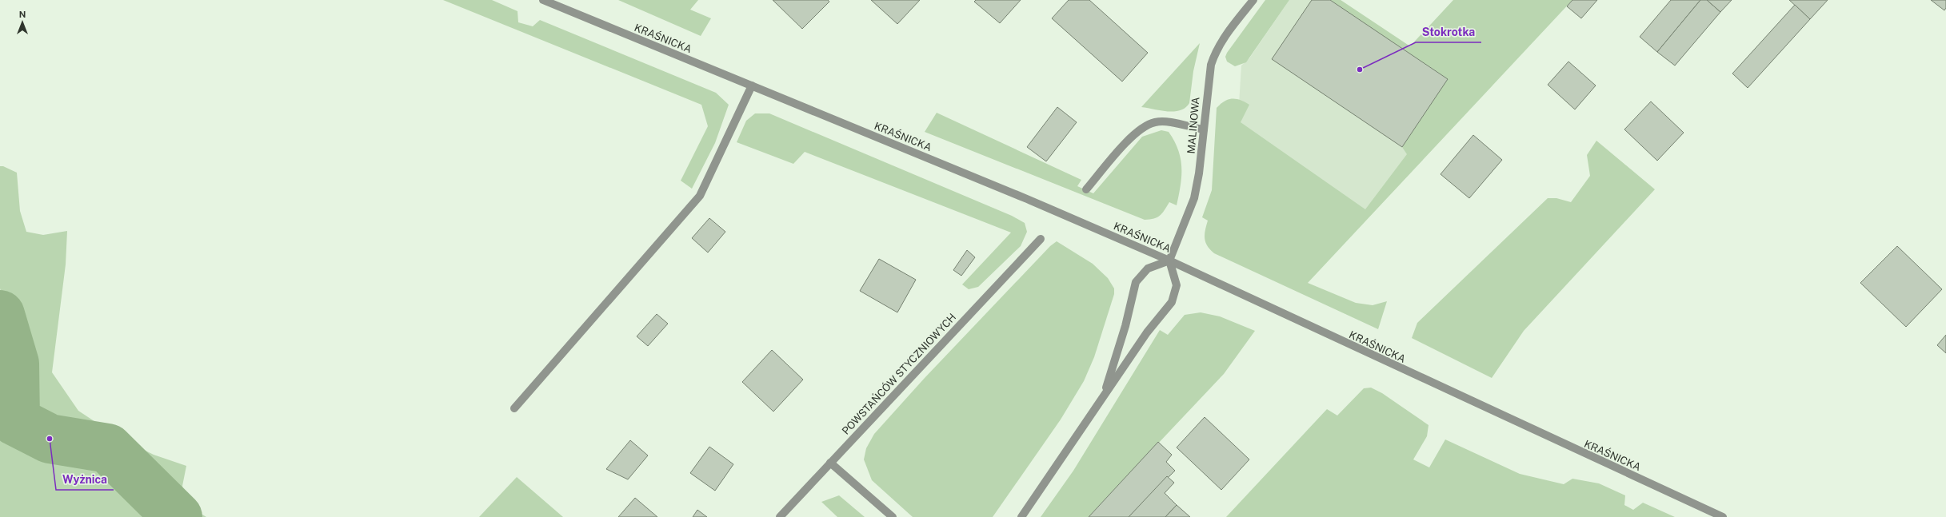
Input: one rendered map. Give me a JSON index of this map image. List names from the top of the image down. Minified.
{"streets":{"street":["KRAŚNICKA","MALINOWA","POWSTAŃCÓW STYCZNIOWYCH"]},"crossings":[["KRAŚNICKA","MALINOWA"]],"places":["Stokrotka","Wyżnica"],"north":"top"}
